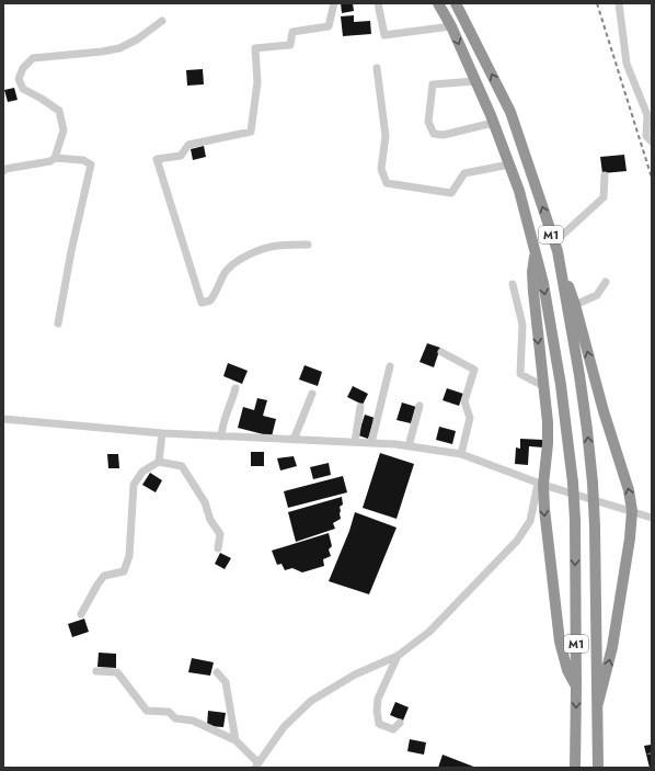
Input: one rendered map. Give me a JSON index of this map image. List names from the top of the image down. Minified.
{"streets":{"highway":["M1"]}}
